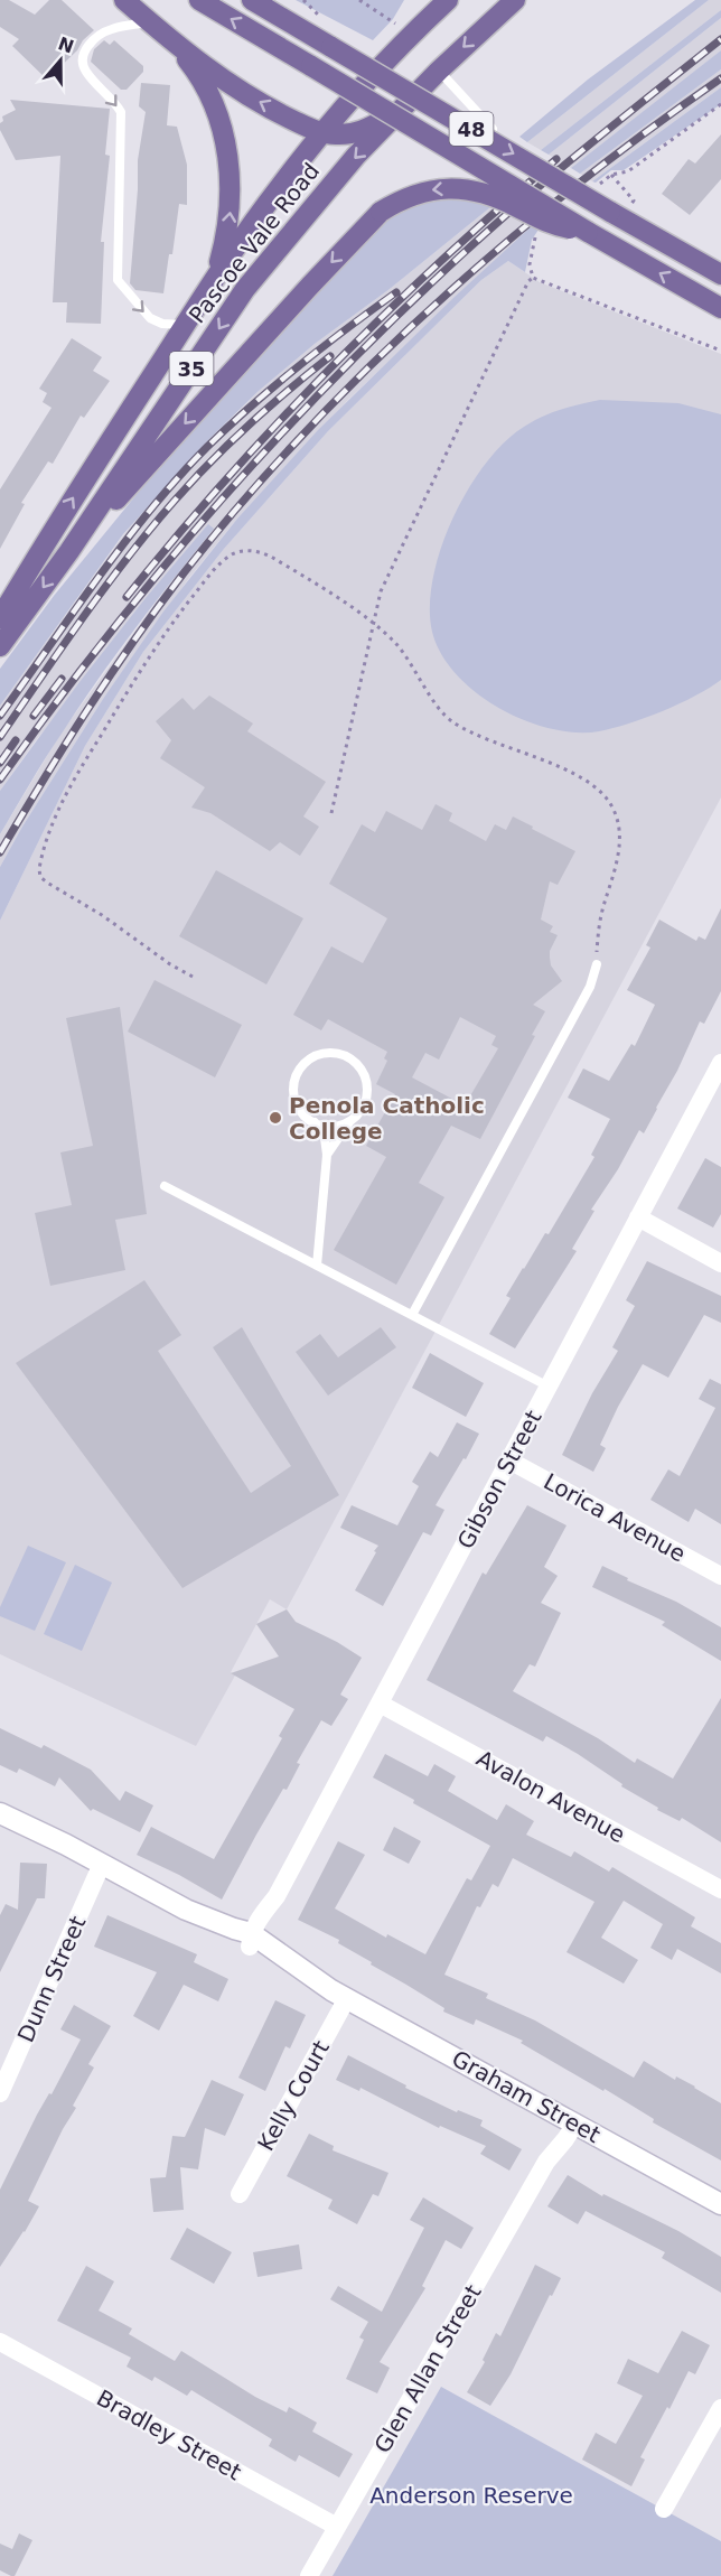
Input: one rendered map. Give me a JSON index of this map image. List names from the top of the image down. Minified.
{"streets":{"main road":["48","Pascoe Vale Road","35"],"street":["Gibson Street","Lorica Avenue","Avalon Avenue","Dunn Street","Kelly Court","Graham Street","Glen Allan Street","Bradley Street"]},"crossings":[["Gibson Street","Lorica Avenue"],["Gibson Street","Avalon Avenue"],["Gibson Street","Graham Street"],["Dunn Street","Graham Street"],["Kelly Court","Graham Street"],["Graham Street","Glen Allan Street"],["Glen Allan Street","Bradley Street"]],"parks":["Anderson Reserve"],"places":["Penola Catholic College"],"north":"top"}
